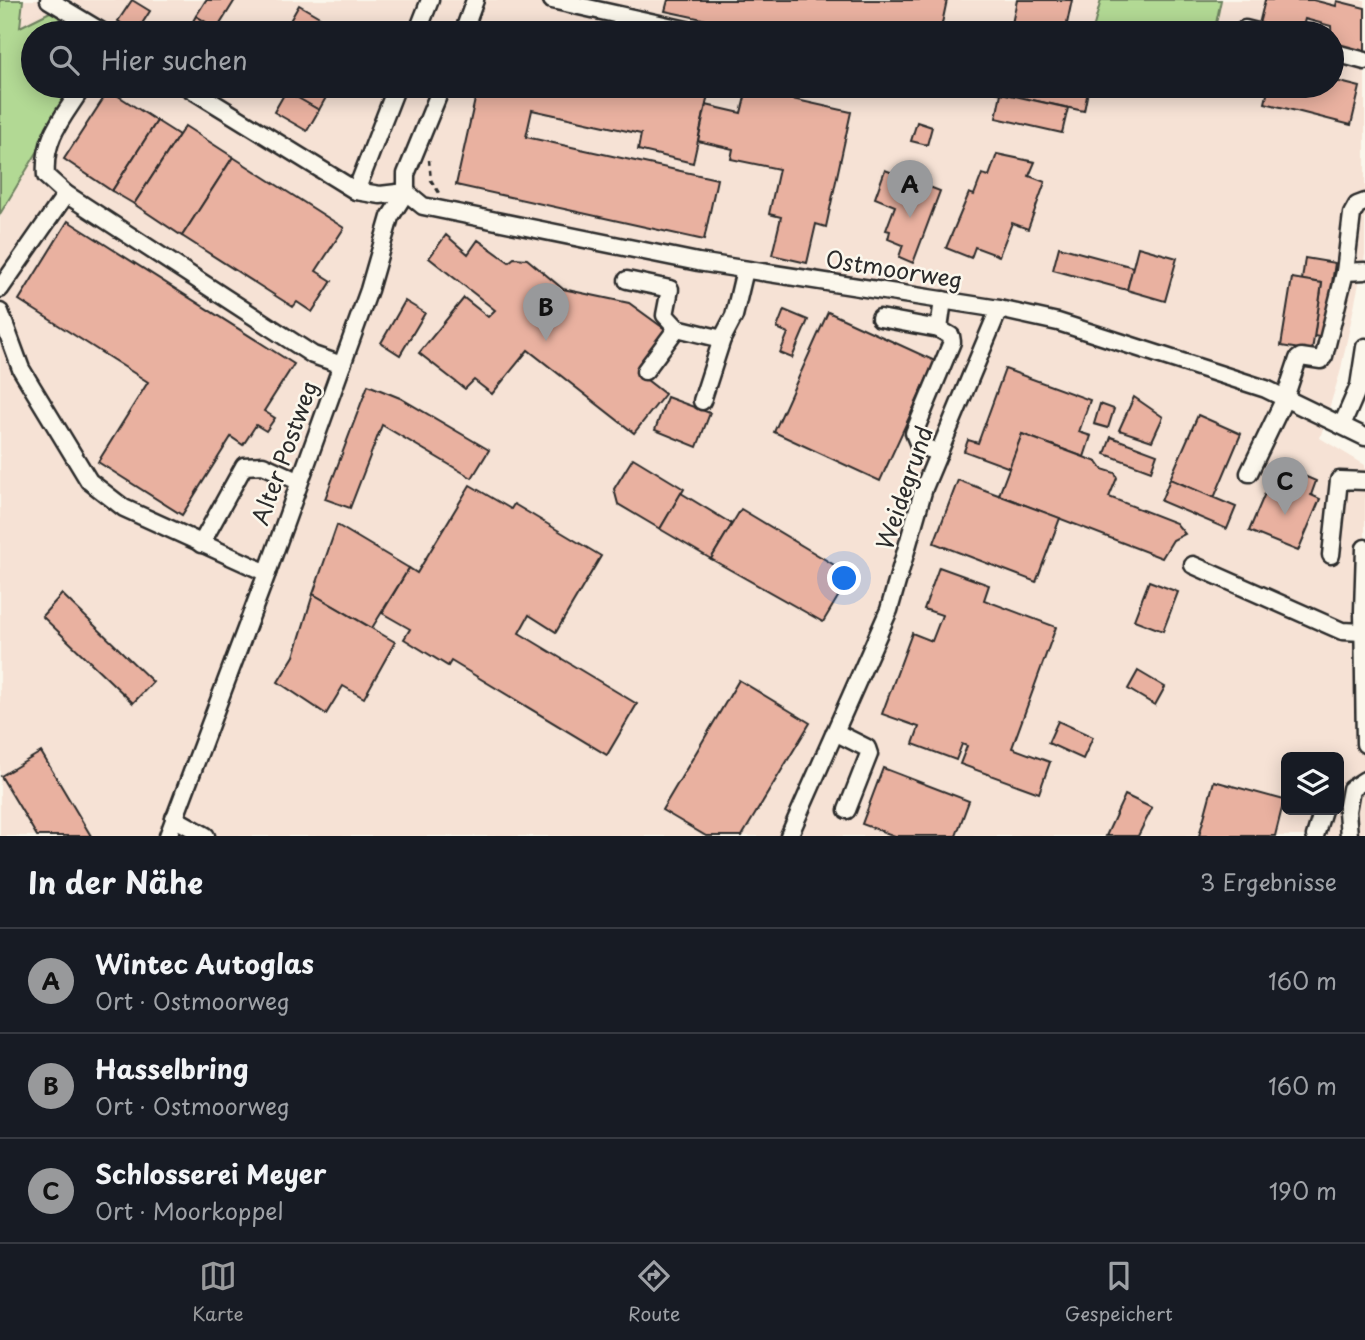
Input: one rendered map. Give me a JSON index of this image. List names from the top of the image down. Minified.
{"streets":{"street":["Ostmoorweg","Alter Postweg","Weidegrund"]},"crossings":[["Ostmoorweg","Alter Postweg"],["Ostmoorweg","Weidegrund"]],"page":{"search":"Hier suchen","pins":["A","B","C"],"heading":["In der Nähe","3 Ergebnisse"],"list":[{"mark":"A","name":"Wintec Autoglas","note":"Ort · Ostmoorweg","value":"160 m"},{"mark":"B","name":"Hasselbring","note":"Ort · Ostmoorweg","value":"160 m"},{"mark":"C","name":"Schlosserei Meyer","note":"Ort · Moorkoppel","value":"190 m"}],"nav":["Karte","Route","Gespeichert"]}}
